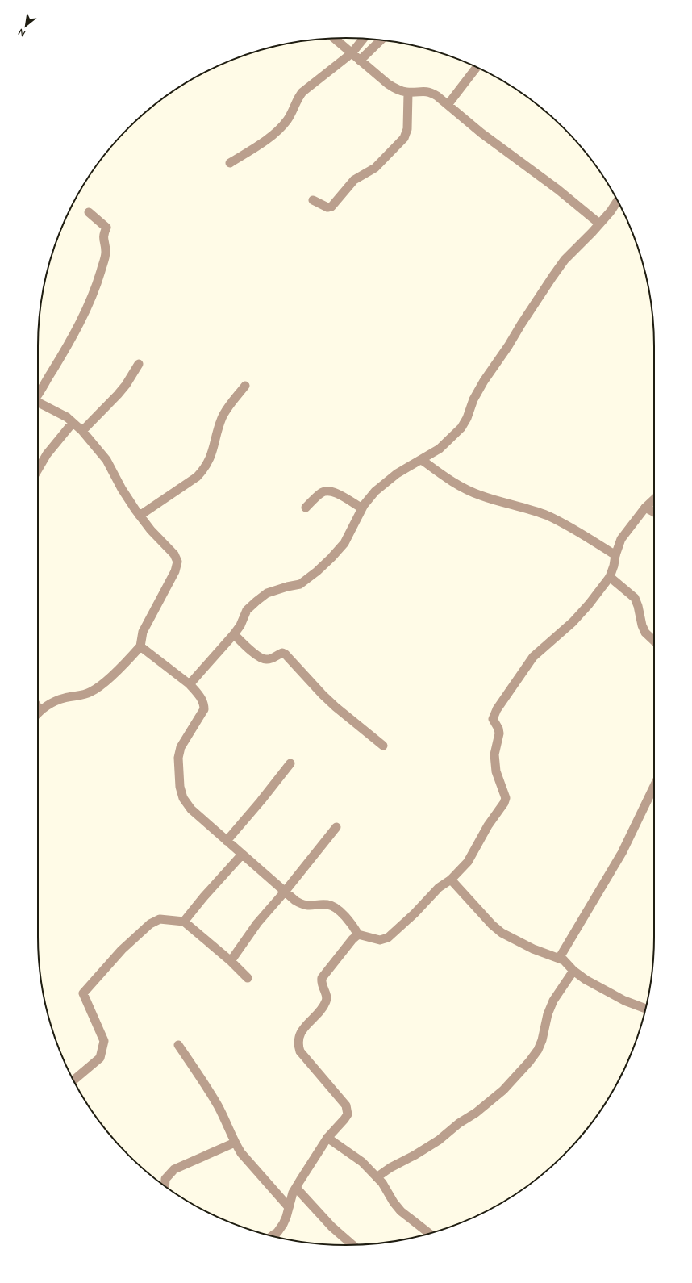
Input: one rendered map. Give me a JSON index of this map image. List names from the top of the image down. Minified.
{"north":"bottom left"}
